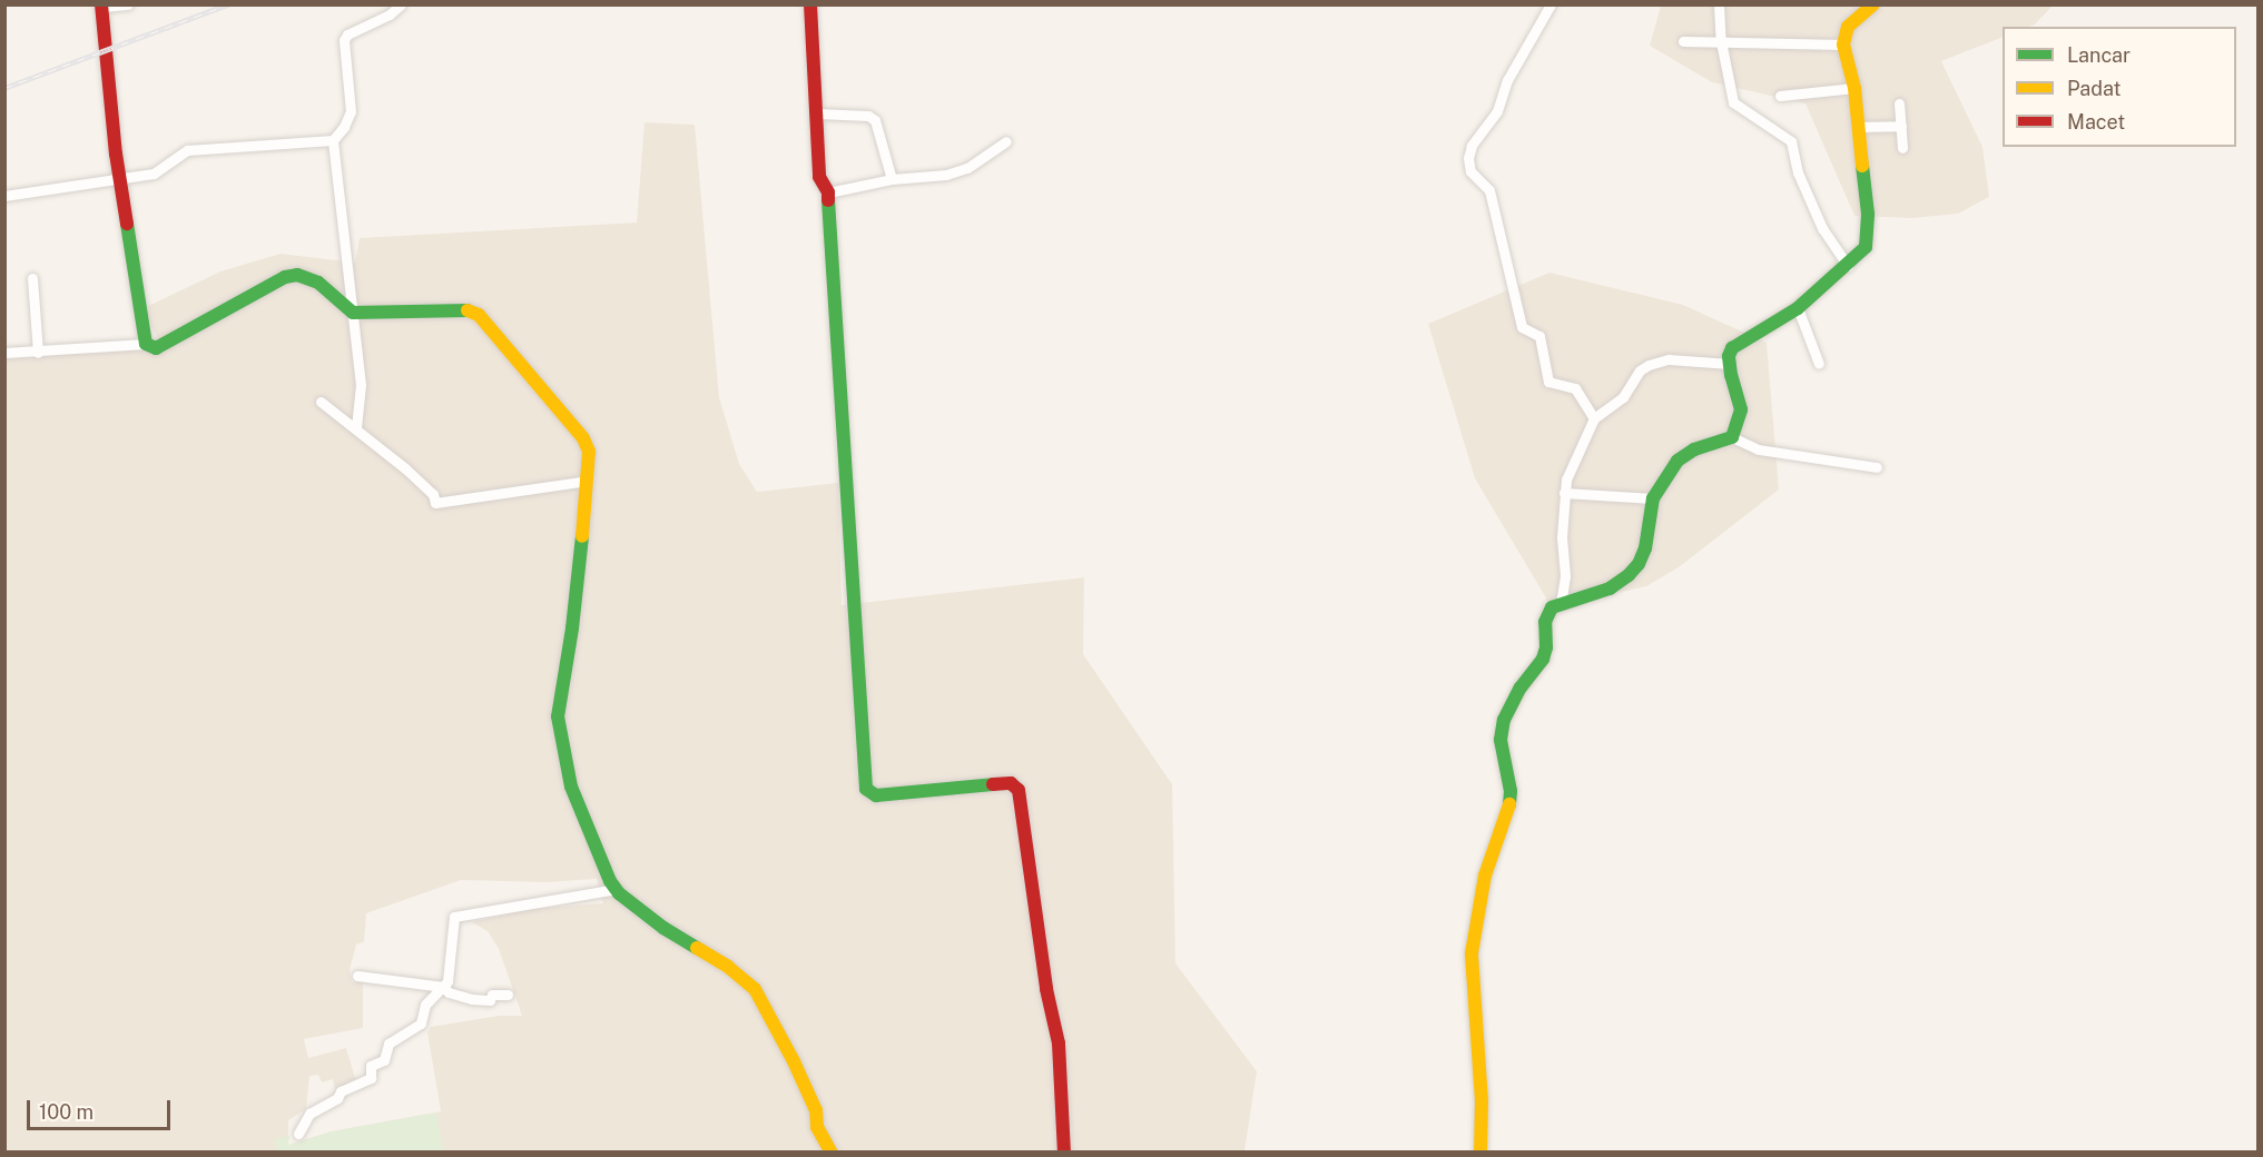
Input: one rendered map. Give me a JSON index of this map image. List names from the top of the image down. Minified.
{"legend":["Lancar","Padat","Macet"],"scale_bar":"100 m"}
